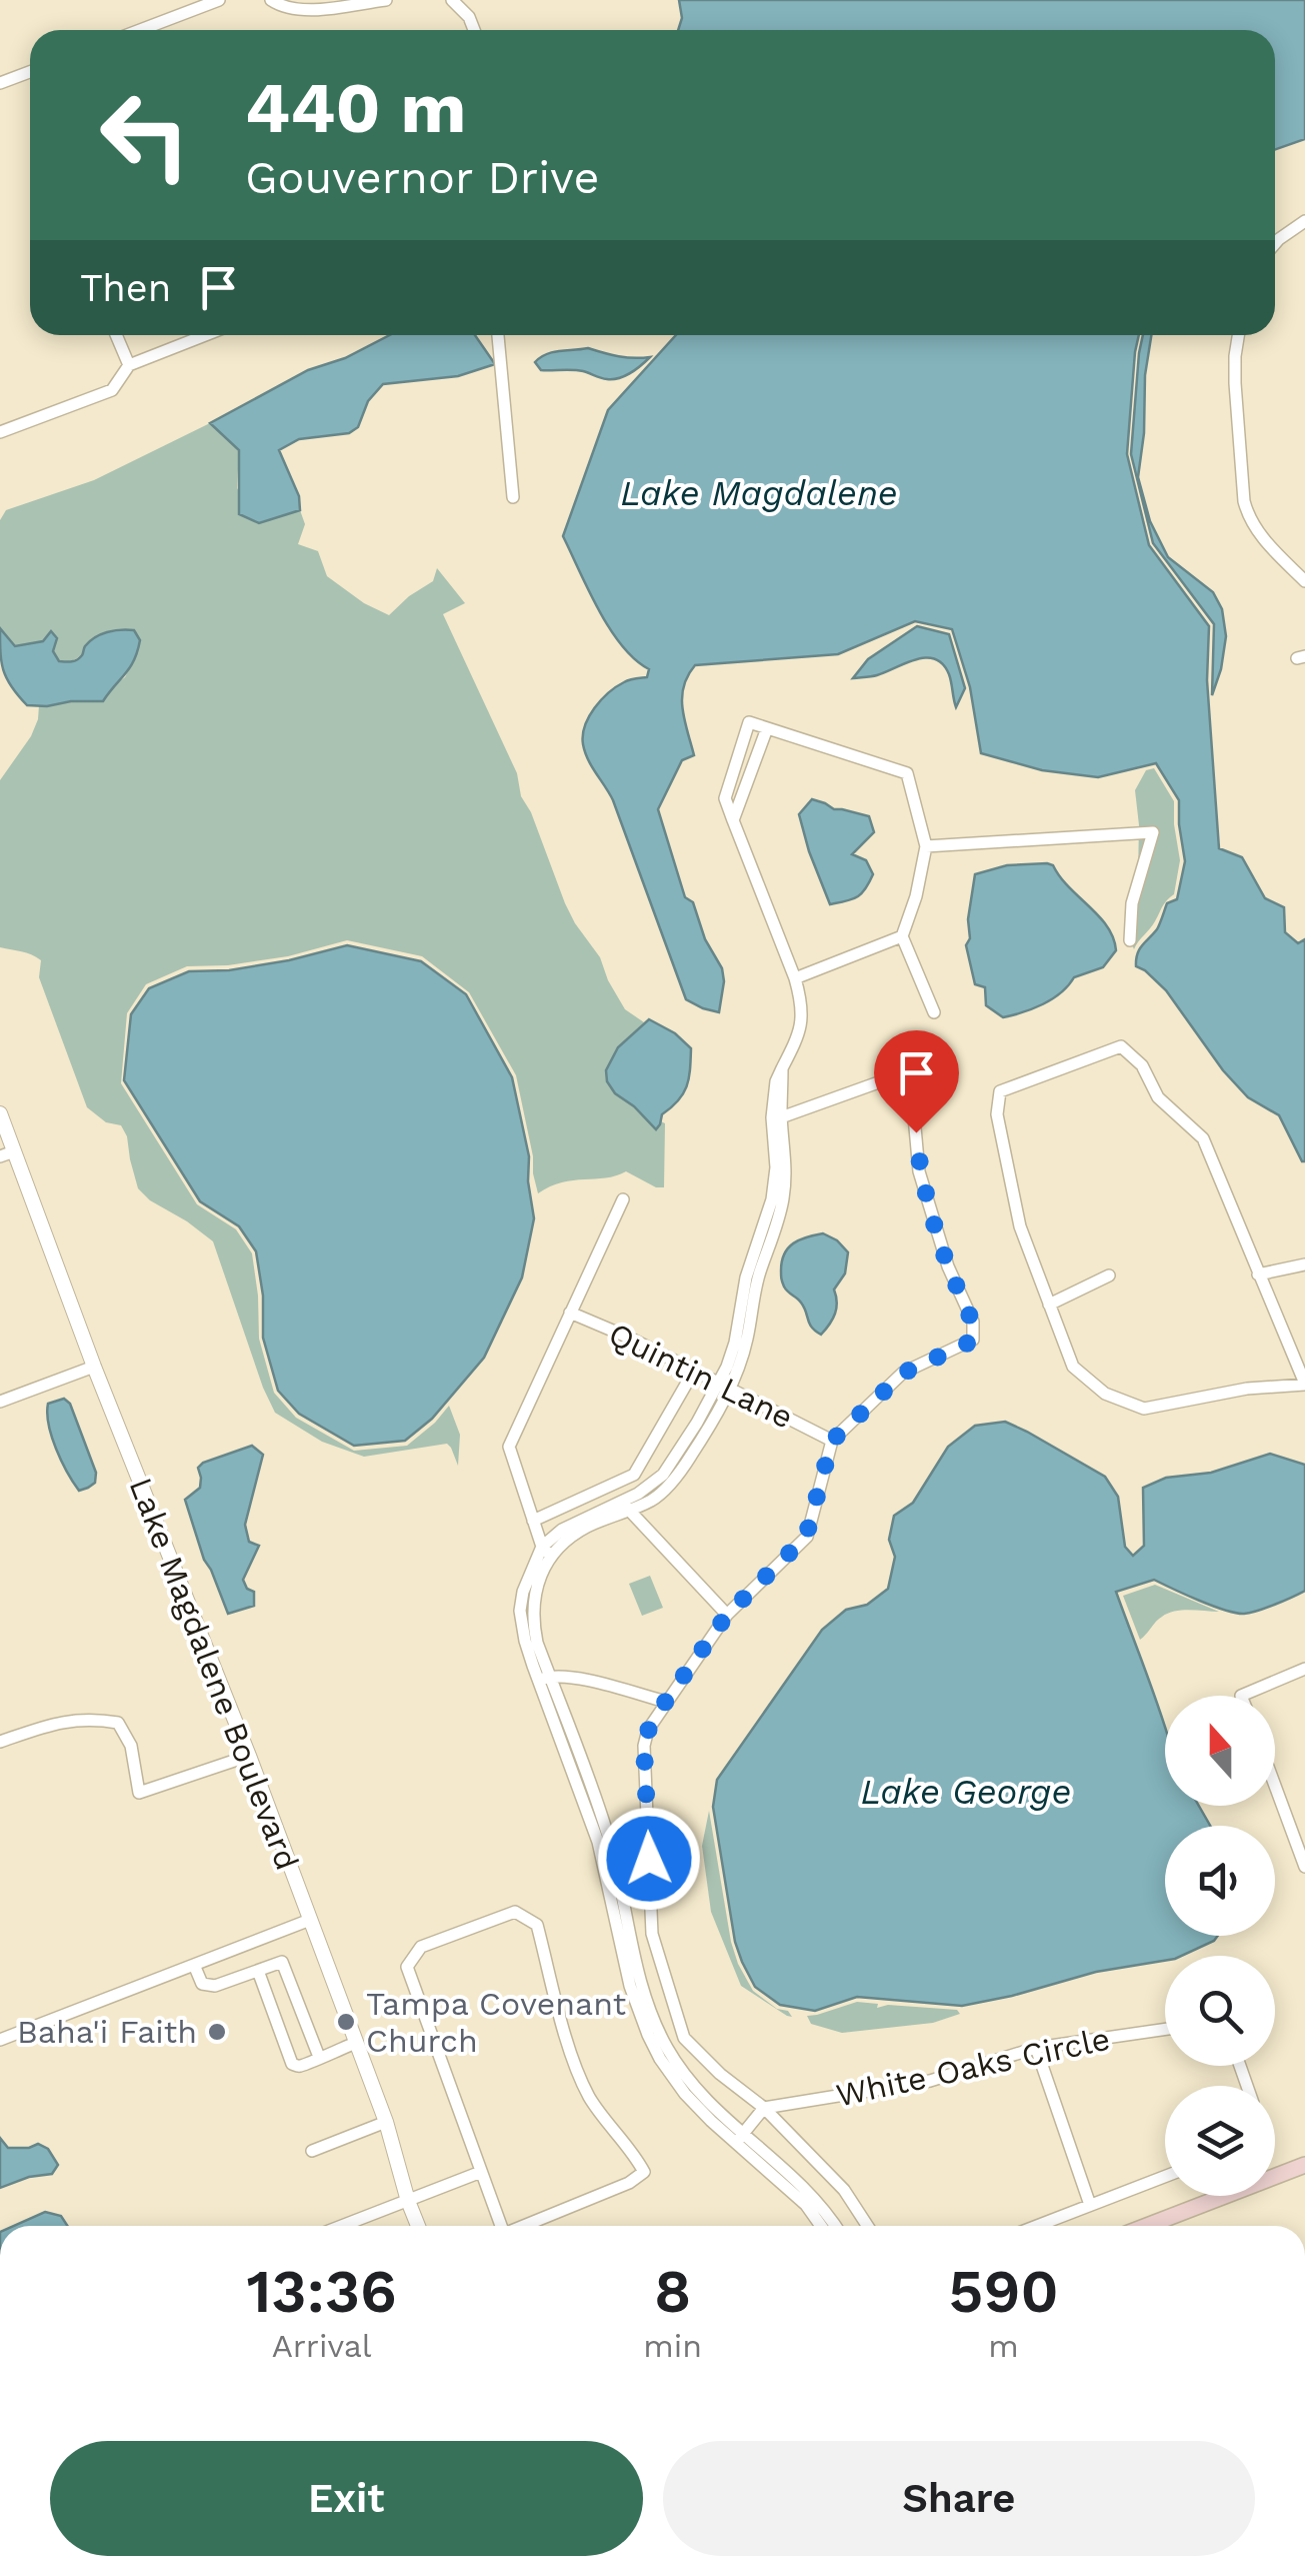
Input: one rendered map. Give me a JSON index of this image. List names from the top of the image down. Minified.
{"streets":{"street":["Quintin Lane","Lake Magdalene Boulevard","White Oaks Circle"]},"water":["Lake Magdalene","Lake George"],"places":["Tampa Covenant Church","Baha'i Faith"],"north":"top","page":{"turn":["440 m","Gouvernor Drive"],"then":"Then","eta":["13:36","Arrival","8","min","590","m"],"buttons":["Exit","Share"]}}
